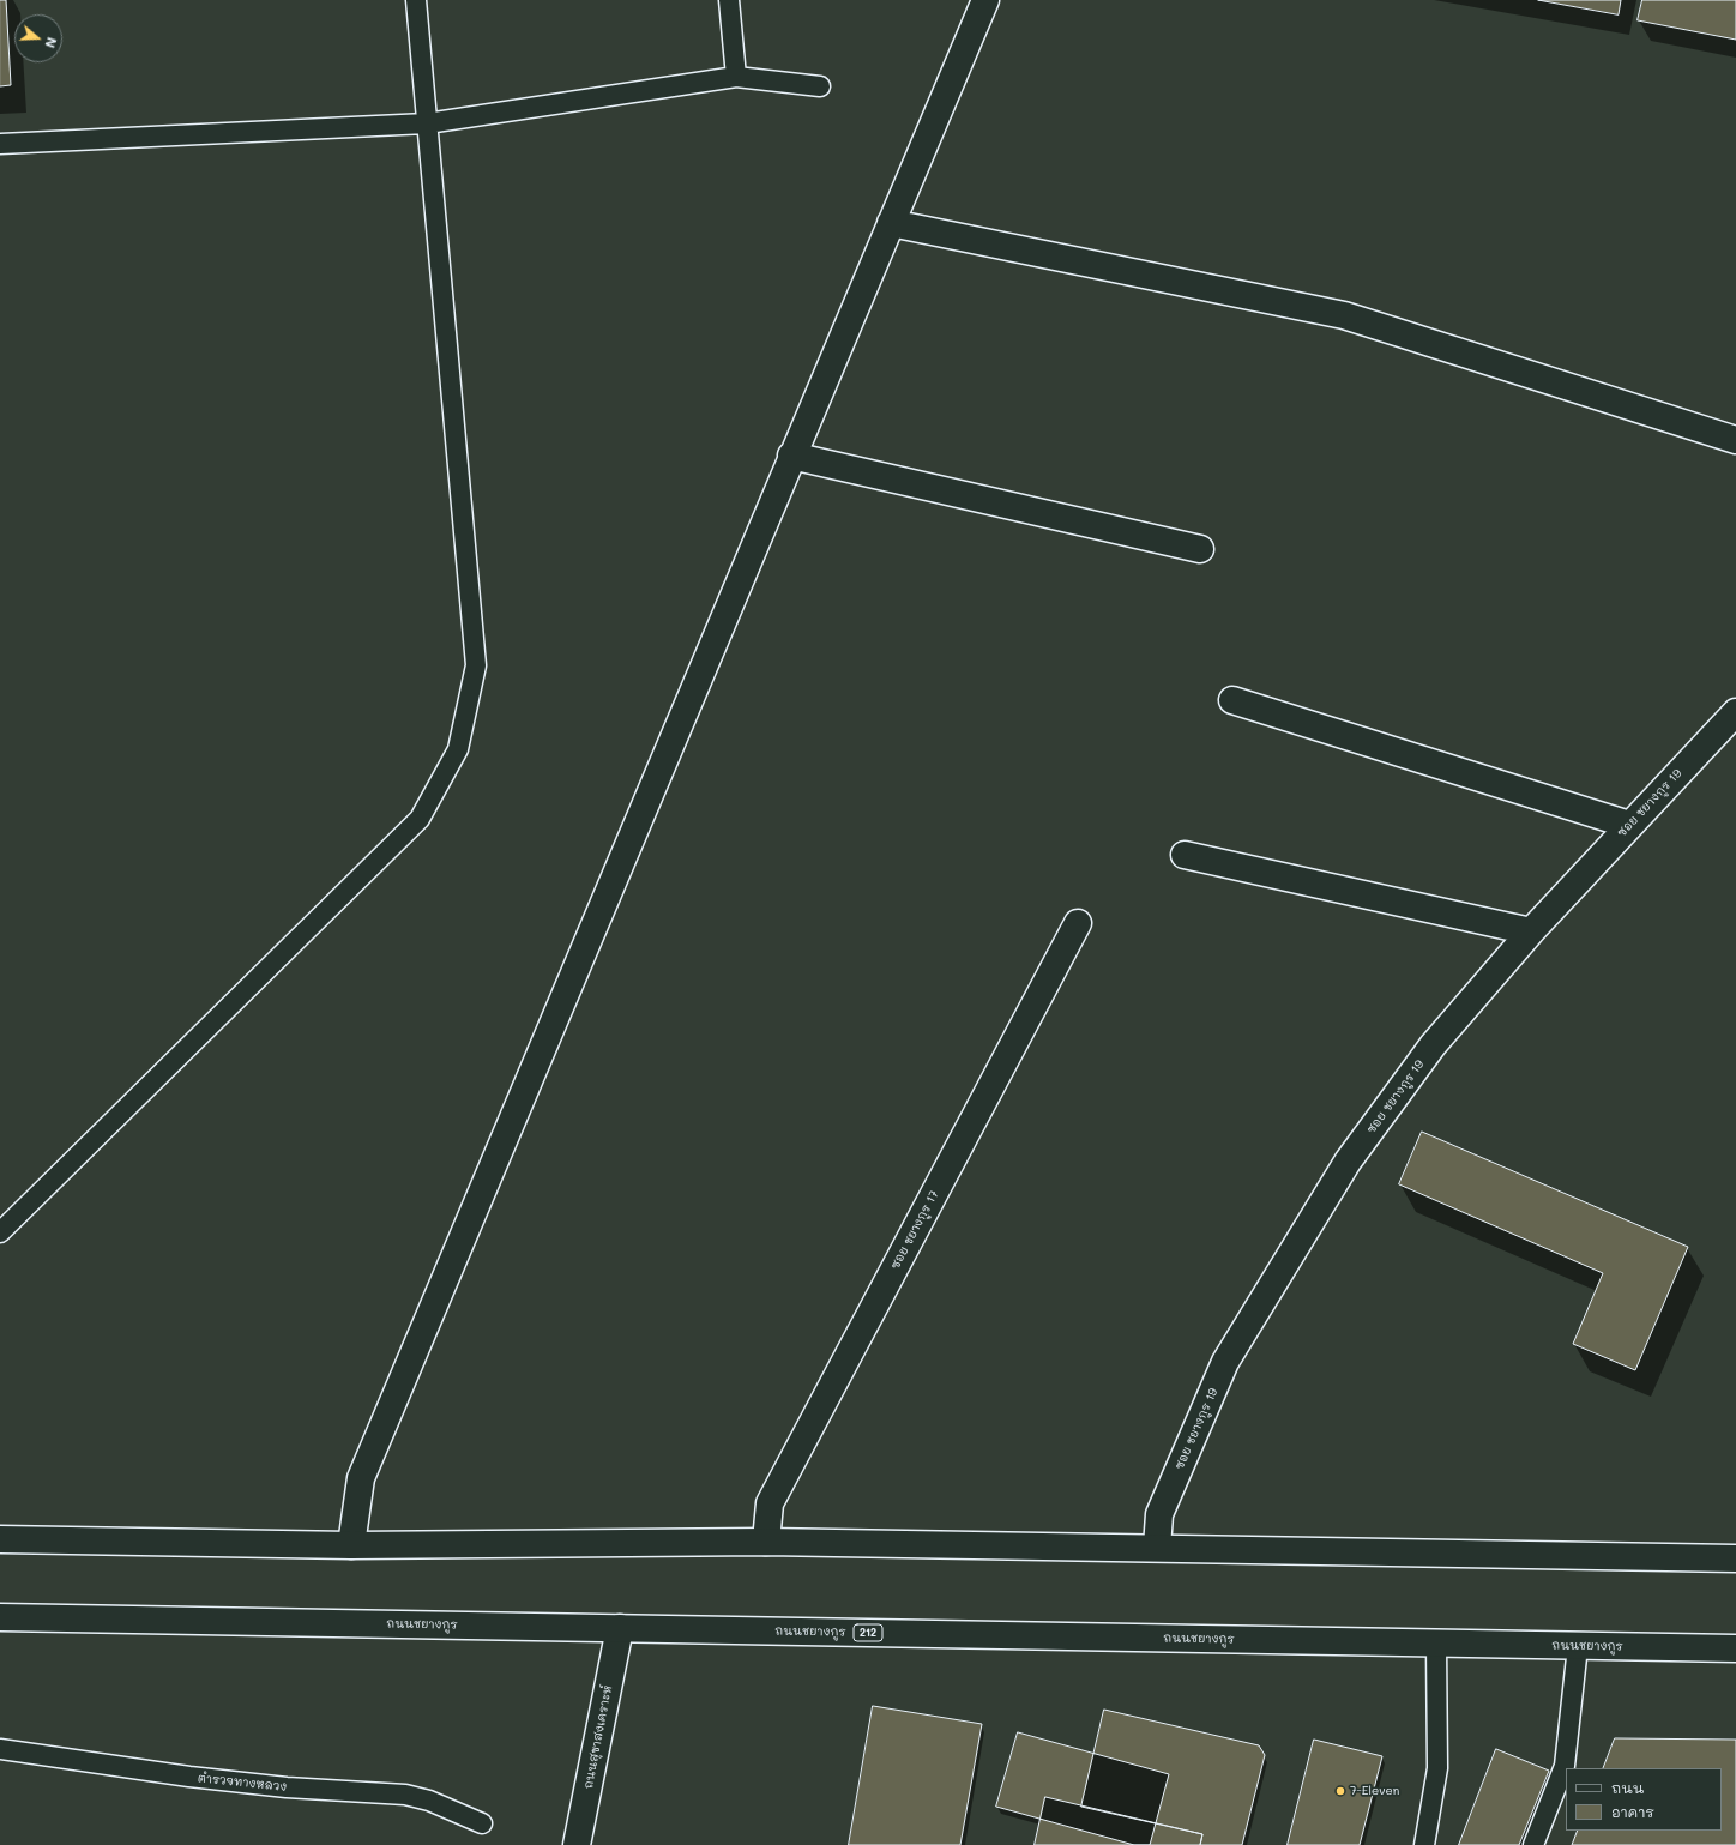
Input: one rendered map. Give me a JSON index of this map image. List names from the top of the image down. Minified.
{"streets":{"street":["ซอย ชยางกูร 19","ซอย ชยางกูร 17","ถนนชยางกูร","212","ถนนสุขาสงเคราะห์"],"lane":["ตำรวจทางหลวง"]},"crossings":[["ถนนชยางกูร","ถนนสุขาสงเคราะห์"]],"places":["7-Eleven"],"legend":["ถนน","อาคาร"],"north":"right"}
